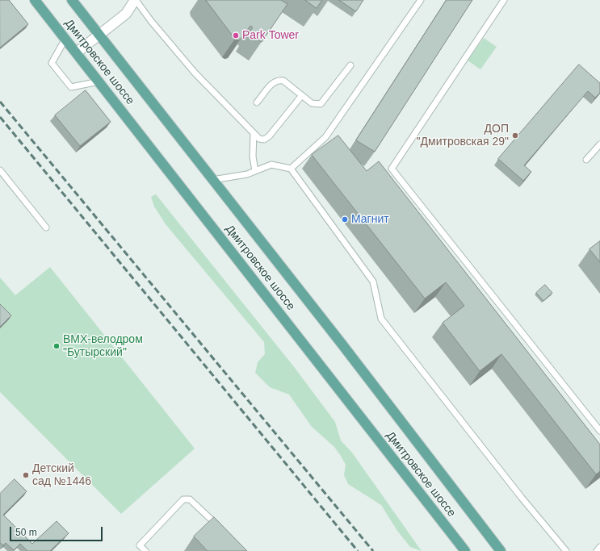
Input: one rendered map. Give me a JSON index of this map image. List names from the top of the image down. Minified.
{"streets":{"main road":["Дмитровское шоссе"]},"places":["Park Tower","ДОП \"Дмитровская 29\"","Магнит","BMX-велодром \"Бутырский\"","Детский сад №1446"],"scale_bar":"50 m"}
